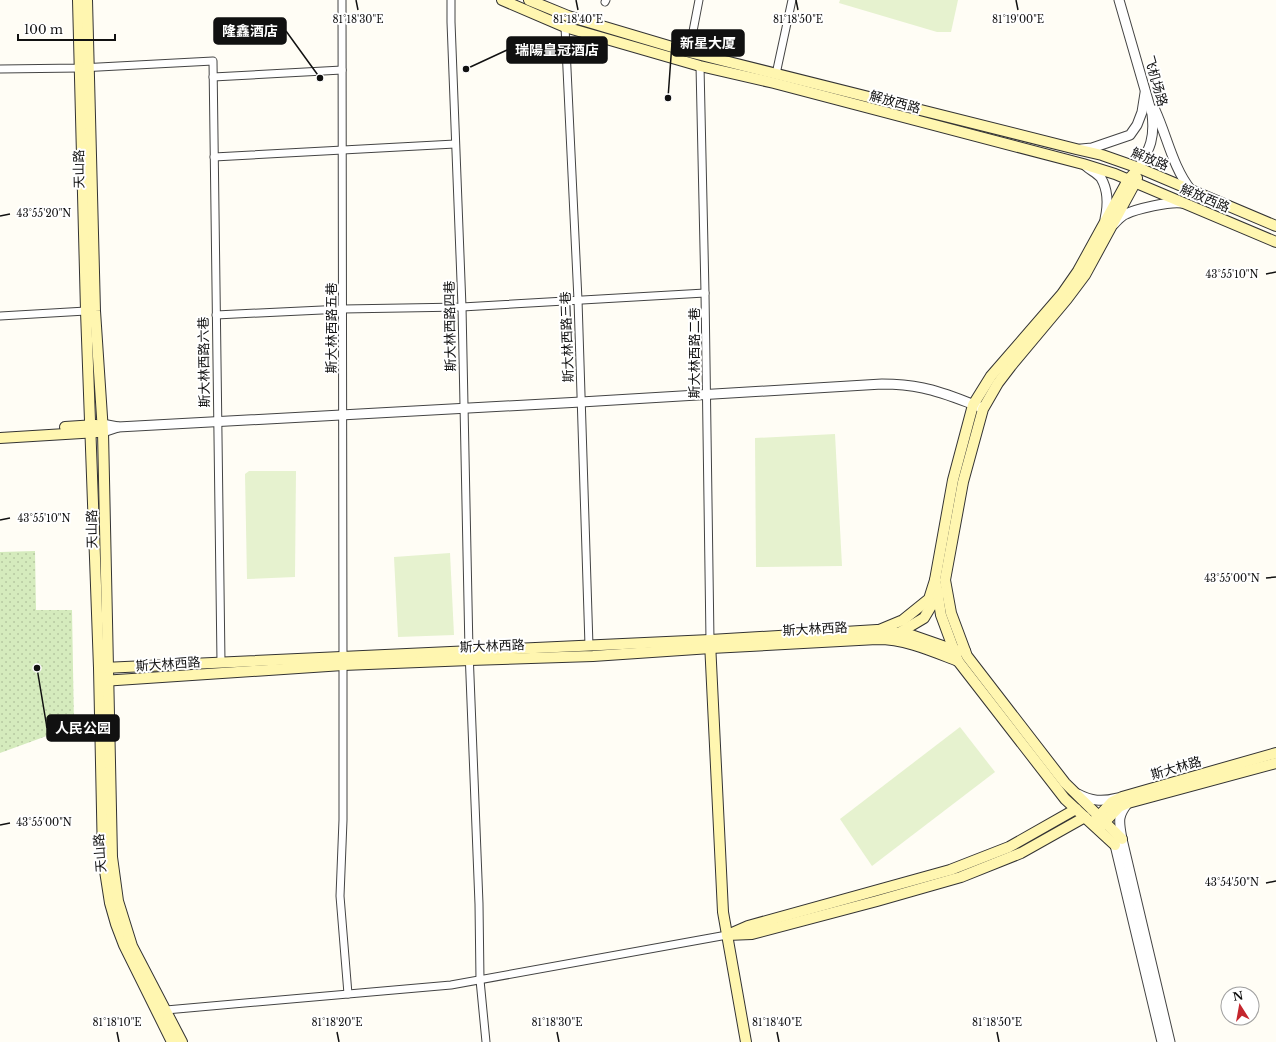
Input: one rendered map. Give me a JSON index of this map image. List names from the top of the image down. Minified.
{"streets":{"main road":["解放西路","解放路","天山路","斯大林西路","斯大林路"],"street":["飞机场路","斯大林西路四巷","斯大林西路五巷","斯大林西路三巷","斯大林西路二巷","斯大林西路六巷"]},"crossings":[["飞机场路","解放路"],["解放西路","解放路"],["解放西路","斯大林西路三巷"],["解放西路","斯大林西路二巷"],["天山路","斯大林西路六巷"],["天山路","斯大林西路"],["斯大林西路四巷","斯大林西路"],["斯大林西路五巷","斯大林西路"],["斯大林西路三巷","斯大林西路"],["斯大林西路二巷","斯大林西路"],["斯大林西路六巷","斯大林西路"]],"places":["瑞陽皇冠酒店","隆鑫酒店","新星大厦","人民公园"],"scale_bar":"100 m","north":"top","coordinates":["81°18'30\"E","81°18'40\"E","81°18'50\"E","81°19'00\"E","43°55'20\"N","43°55'10\"N","43°55'00\"N","43°54'50\"N","81°18'10\"E","81°18'20\"E"]}
